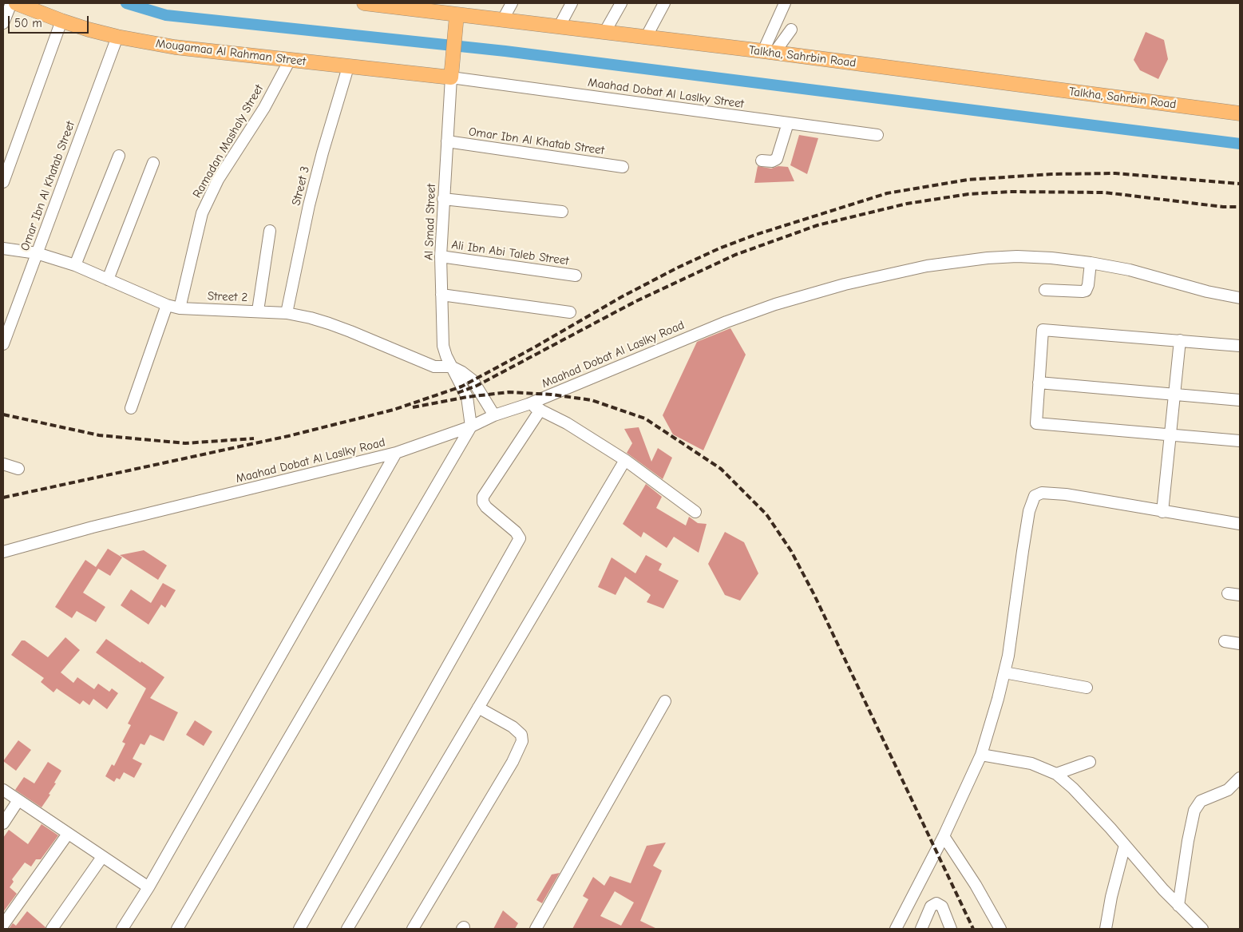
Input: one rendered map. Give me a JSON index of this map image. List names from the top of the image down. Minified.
{"streets":{"main road":["Mougamaa Al Rahman Street","Talkha, Sahrbin Road"],"street":["Maahad Dobat Al Laslky Street","Ramadan Mashaly Street","Omar Ibn Al Khatab Street","Street 3","Al Smad Street","Ali Ibn Abi Taleb Street","Street 2","Maahad Dobat Al Laslky Road"]},"crossings":[["Mougamaa Al Rahman Street","Maahad Dobat Al Laslky Street"],["Mougamaa Al Rahman Street","Ramadan Mashaly Street"],["Mougamaa Al Rahman Street","Omar Ibn Al Khatab Street"],["Mougamaa Al Rahman Street","Street 3"],["Mougamaa Al Rahman Street","Al Smad Street"],["Maahad Dobat Al Laslky Street","Al Smad Street"],["Ramadan Mashaly Street","Street 2"],["Omar Ibn Al Khatab Street","Al Smad Street"],["Omar Ibn Al Khatab Street","Street 2"],["Street 3","Street 2"],["Al Smad Street","Ali Ibn Abi Taleb Street"],["Al Smad Street","Street 2"],["Al Smad Street","Maahad Dobat Al Laslky Road"]],"scale_bar":"50 m"}
